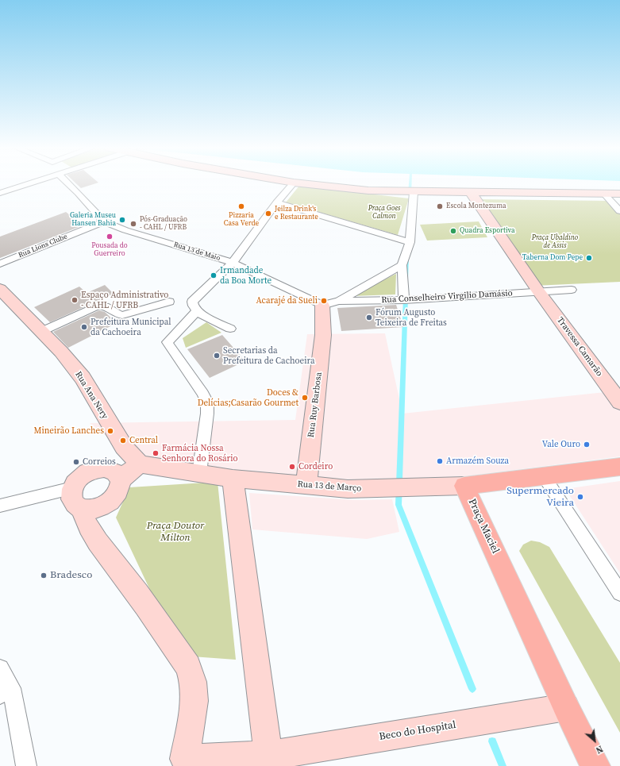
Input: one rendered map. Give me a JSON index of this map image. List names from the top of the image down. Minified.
{"streets":{"main road":["Praça Maciel"],"street":["Rua Lions Clube","Rua 13 de Maio","Rua Conselheiro Virgilio Damásio","Travessa Camarão","Rua Ana Nery","Rua Ruy Barbosa","Rua 13 de Março","Beco do Hospital"]},"crossings":[["Rua Lions Clube","Rua 13 de Maio"],["Rua 13 de Maio","Rua Conselheiro Virgilio Damásio"],["Rua 13 de Maio","Rua Ruy Barbosa"],["Rua Conselheiro Virgilio Damásio","Travessa Camarão"],["Rua Conselheiro Virgilio Damásio","Rua Ruy Barbosa"],["Rua Ruy Barbosa","Rua 13 de Março"],["Rua 13 de Março","Praça Maciel"],["Praça Maciel","Beco do Hospital"]],"parks":["Praça Goes Calmon","Praça Ubaldino de Assis","Praça Doutor Milton"],"places":["Pizzaria Casa Verde","Escola Montezuma","Jeilza Drink's e Restaurante","Galeria Museu Hansen Bahia","Pós-Graduação - CAHL / UFRB","Quadra Esportiva","Pousada do Guerreiro","Taberna Dom Pepe","Irmandade da Boa Morte","Espaço Administrativo - CAHL / UFRB","Acarajé da Sueli","Fórum Augusto Teixeira de Freitas","Prefeitura Municipal da Cachoeira","Secretarias da Prefeitura de Cachoeira","Doces & Delícias;Casarão Gourmet","Mineirão Lanches","Central","Vale Ouro","Farmácia Nossa Senhora do Rosário","Armazém Souza","Correios","Cordeiro","Supermercado Vieira","Bradesco"],"north":"bottom right"}
